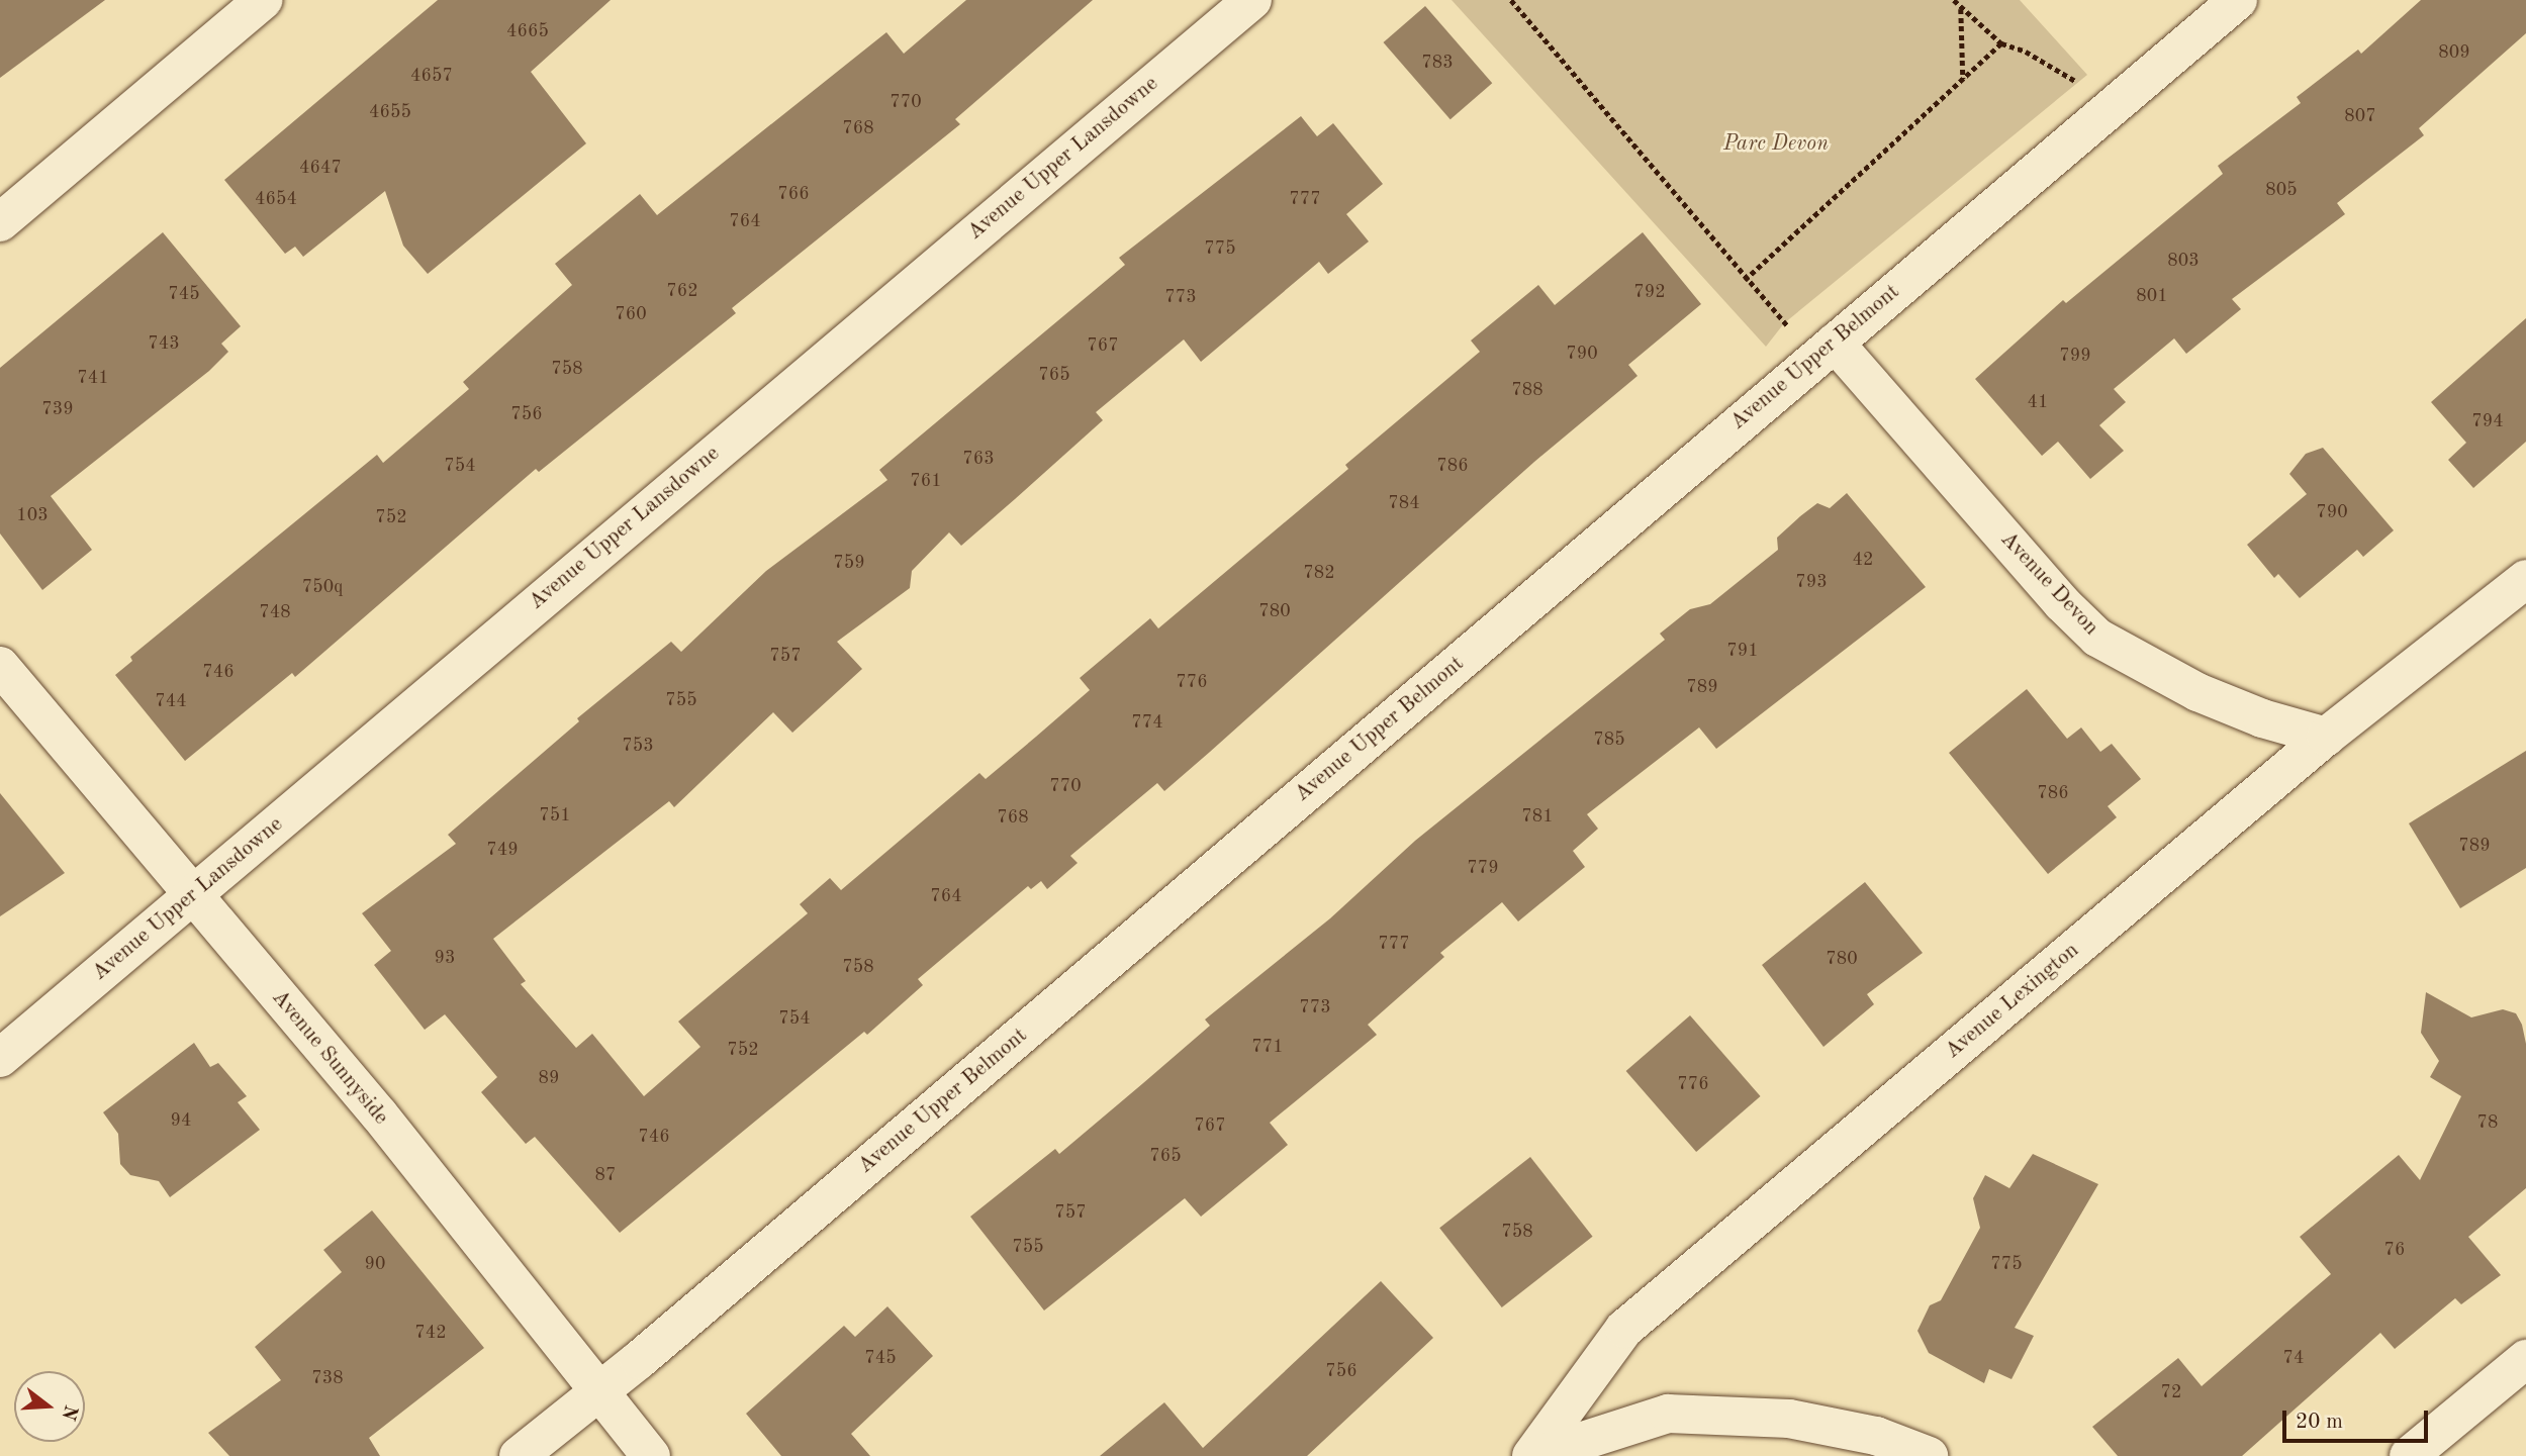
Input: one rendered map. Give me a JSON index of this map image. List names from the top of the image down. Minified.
{"streets":{"street":["Avenue Upper Lansdowne","Avenue Upper Belmont","Avenue Devon","Avenue Lexington","Avenue Sunnyside"]},"crossings":[["Avenue Upper Lansdowne","Avenue Sunnyside"],["Avenue Upper Belmont","Avenue Devon"],["Avenue Upper Belmont","Avenue Sunnyside"],["Avenue Devon","Avenue Lexington"]],"parks":["Parc Devon"],"house_numbers":["4665","809","783","4657","770","4655","807","768","4647","805","766","4654","777","764","775","803","762","792","745","801","773","760","743","767","790","799","758","765","741","788","41","739","756","794","763","754","786","761","784","790","103","752","42","759","782","793","750q","780","748","791","757","746","776","789","755","744","774","785","753","770","786","751","781","768","789","749","779","764","777","93","780","758","773","754","771","752","89","776","94","78","767","746","765","87","757","758","755","76","90","775","742","745","74","756","738","72"],"scale_bar":"20 m","north":"right"}
